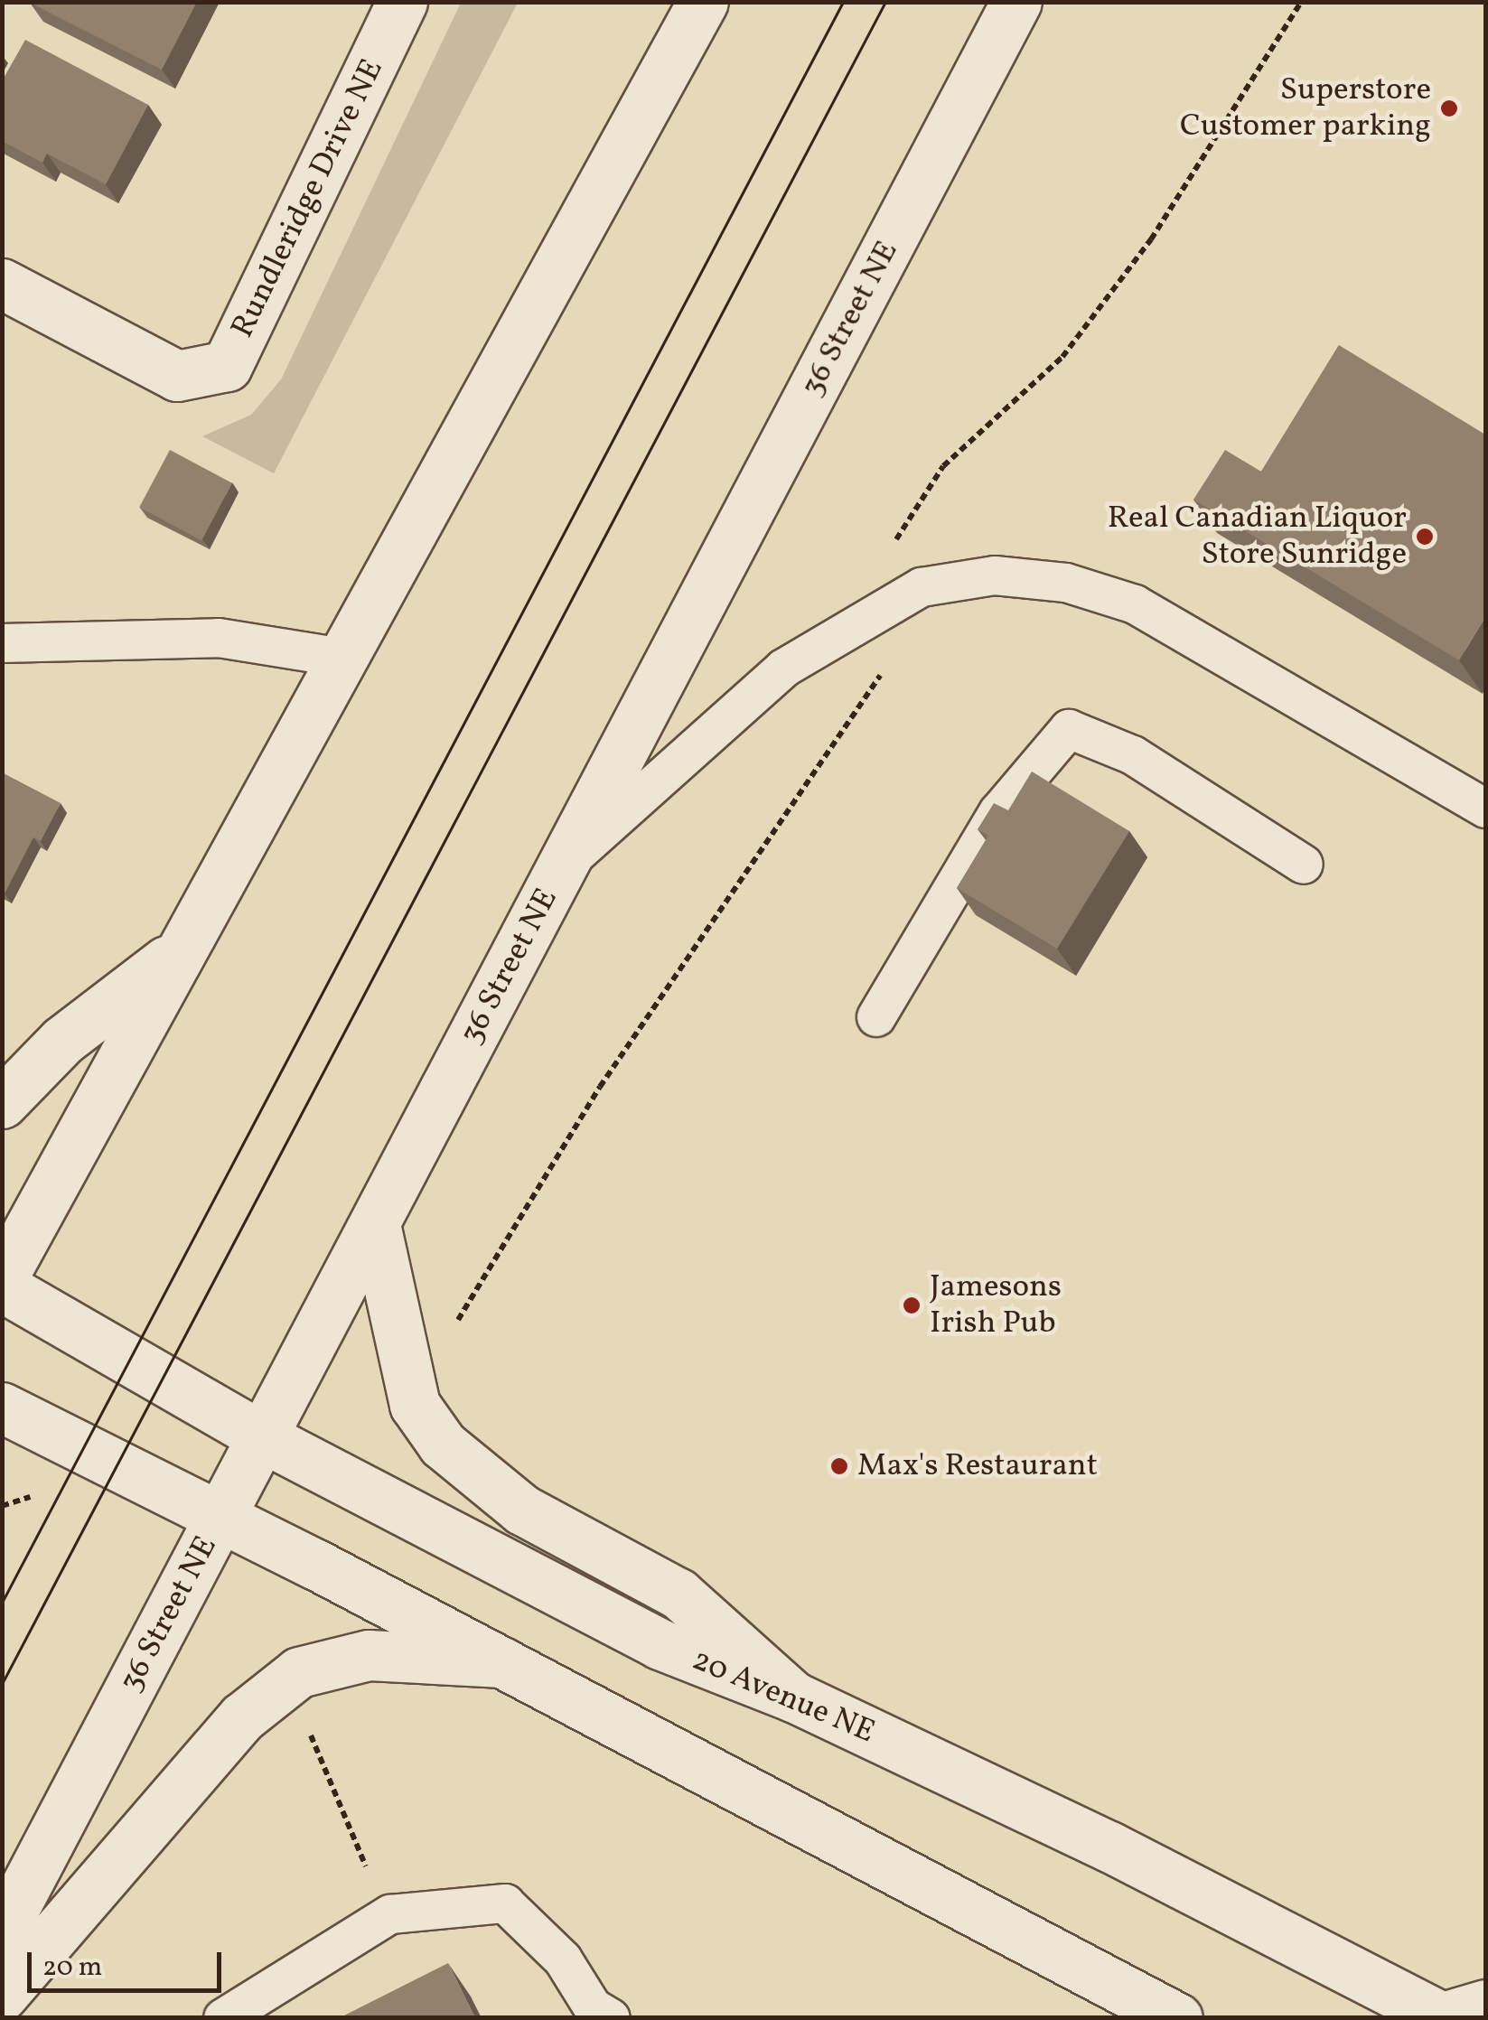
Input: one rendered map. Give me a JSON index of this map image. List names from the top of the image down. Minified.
{"streets":{"main road":["Rundleridge Drive NE","36 Street NE","20 Avenue NE"]},"crossings":[["36 Street NE","20 Avenue NE"]],"places":["Superstore Customer parking","Real Canadian Liquor Store Sunridge","Jamesons Irish Pub","Max's Restaurant"],"scale_bar":"20 m"}
